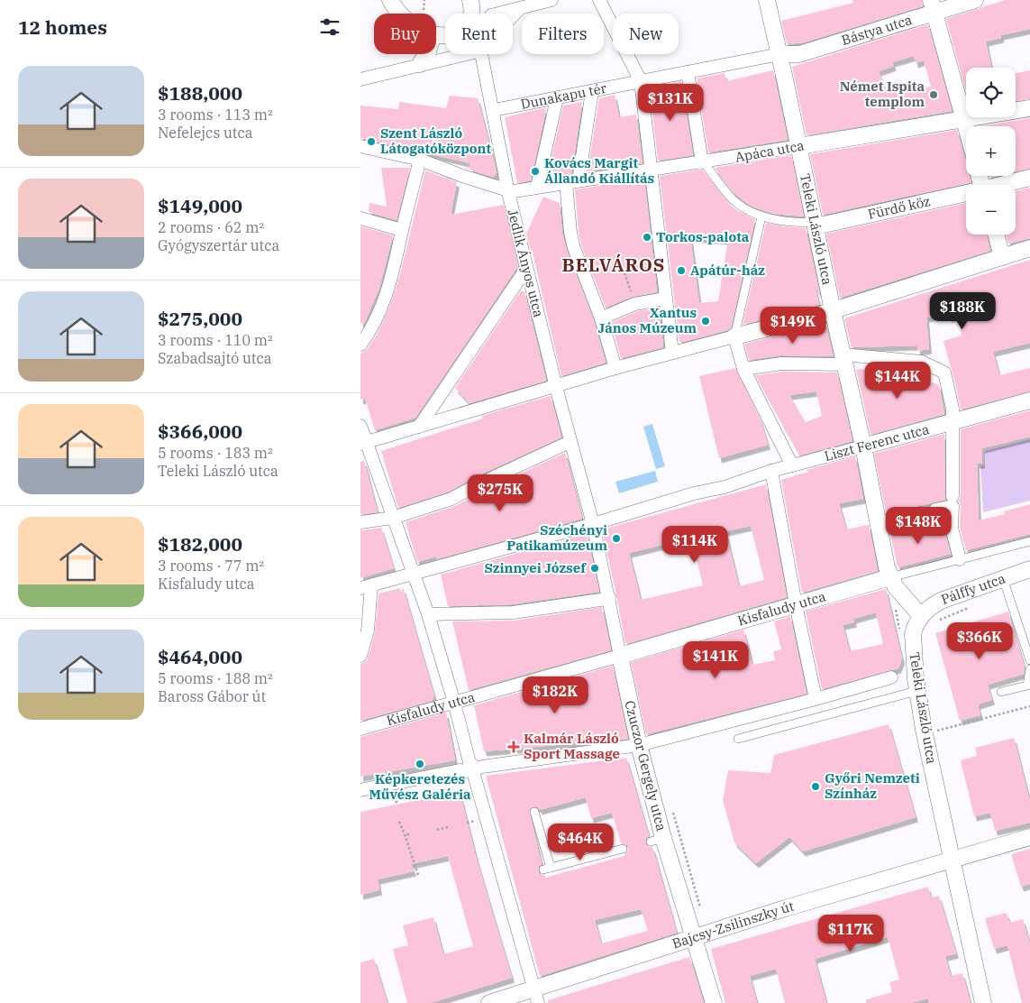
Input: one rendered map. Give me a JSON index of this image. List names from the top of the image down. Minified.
{"streets":{"street":["Bástya utca","Dunakapu tér","Apáca utca","Fürdő köz","Teleki László utca","Jedlik Ányos utca","Liszt Ferenc utca","Pálffy utca","Kisfaludy utca","Czuczor Gergely utca","Bajcsy-Zsilinszky út"]},"crossings":[["Bástya utca","Dunakapu tér"],["Bástya utca","Teleki László utca"],["Dunakapu tér","Teleki László utca"],["Dunakapu tér","Jedlik Ányos utca"],["Apáca utca","Teleki László utca"],["Apáca utca","Jedlik Ányos utca"],["Fürdő köz","Teleki László utca"],["Teleki László utca","Liszt Ferenc utca"],["Teleki László utca","Pálffy utca"],["Teleki László utca","Kisfaludy utca"],["Teleki László utca","Bajcsy-Zsilinszky út"],["Jedlik Ányos utca","Liszt Ferenc utca"],["Jedlik Ányos utca","Czuczor Gergely utca"],["Liszt Ferenc utca","Czuczor Gergely utca"],["Kisfaludy utca","Czuczor Gergely utca"],["Czuczor Gergely utca","Bajcsy-Zsilinszky út"]],"districts":["BELVÁROS"],"places":{"other":["Német Ispita templom","Szent László Látogatóközpont","Kovács Margit Állandó Kiállítás","Torkos-palota","Apátúr-ház","Xantus János Múzeum","Széchényi Patikamúzeum","Szinnyei József","Képkeretezés Művész Galéria","Győri Nemzeti Színház"],"health":["Kalmár László Sport Massage"]},"page":{"heading":"12 homes","chip":["Buy","Rent","Filters","New"],"list":[{"name":"$188,000","note":"3 rooms · 113 m² · Nefelejcs utca"},{"name":"$149,000","note":"2 rooms · 62 m² · Gyógyszertár utca"},{"name":"$275,000","note":"3 rooms · 110 m² · Szabadsajtó utca"},{"name":"$366,000","note":"5 rooms · 183 m² · Teleki László utca"},{"name":"$182,000","note":"3 rooms · 77 m² · Kisfaludy utca"},{"name":"$464,000","note":"5 rooms · 188 m² · Baross Gábor út"}],"map_buttons":["+","−"],"price":["$131K","$188K","$149K","$144K","$275K","$148K","$114K","$366K","$141K","$182K","$464K","$117K"]}}
